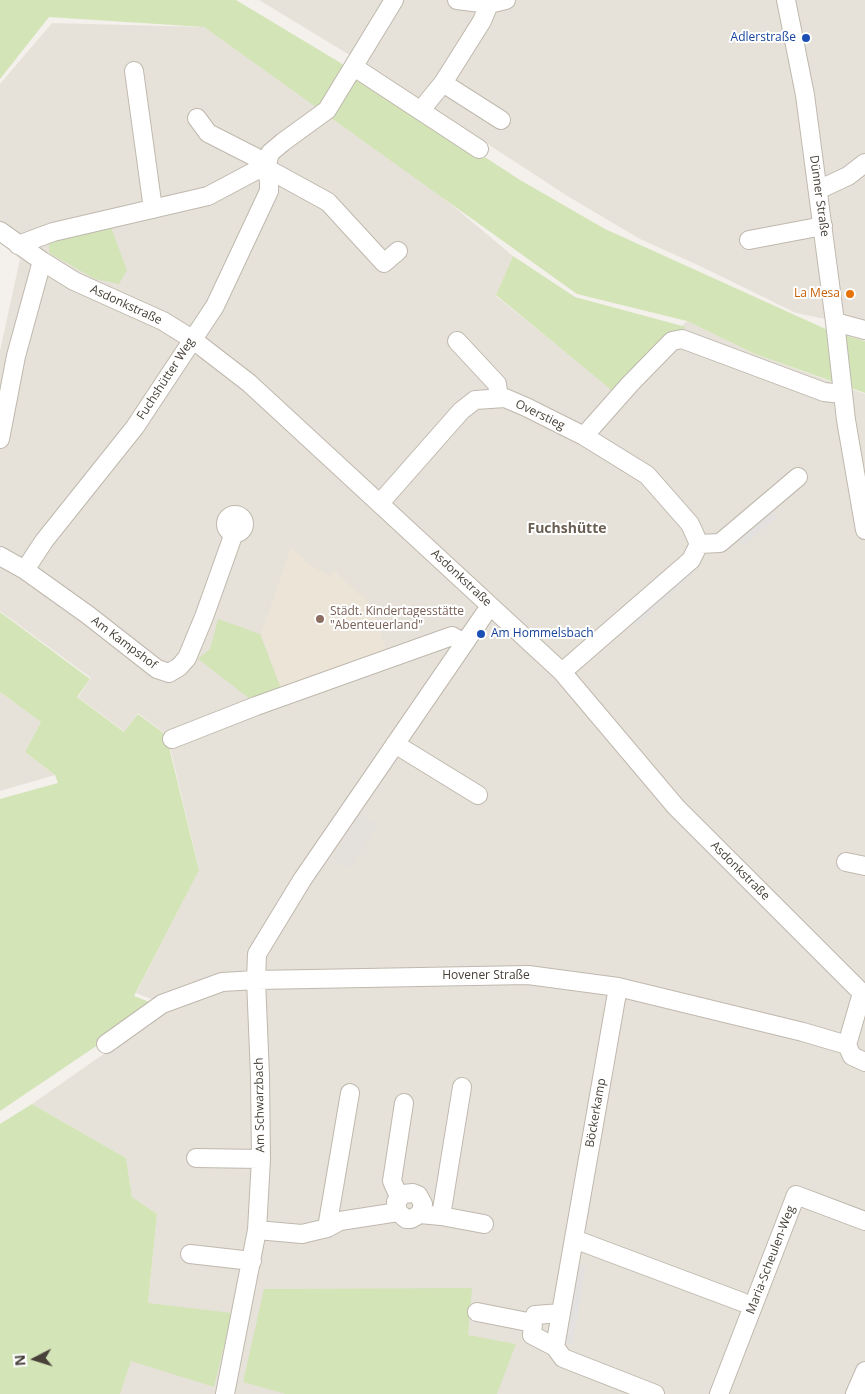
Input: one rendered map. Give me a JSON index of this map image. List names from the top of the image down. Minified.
{"streets":{"street":["Dünner Straße","Asdonkstraße","Fuchshütter Weg","Overstieg","Am Kampshof","Hovener Straße","Am Schwarzbach","Böckerkamp","Maria-Scheulen-Weg"]},"crossings":[["Asdonkstraße","Fuchshütter Weg"],["Asdonkstraße","Overstieg"],["Fuchshütter Weg","Am Kampshof"],["Hovener Straße","Am Schwarzbach"],["Hovener Straße","Böckerkamp"]],"districts":["Fuchshütte"],"places":["Adlerstraße","La Mesa","Städt. Kindertagesstätte \"Abenteuerland\"","Am Hommelsbach"],"north":"left"}
